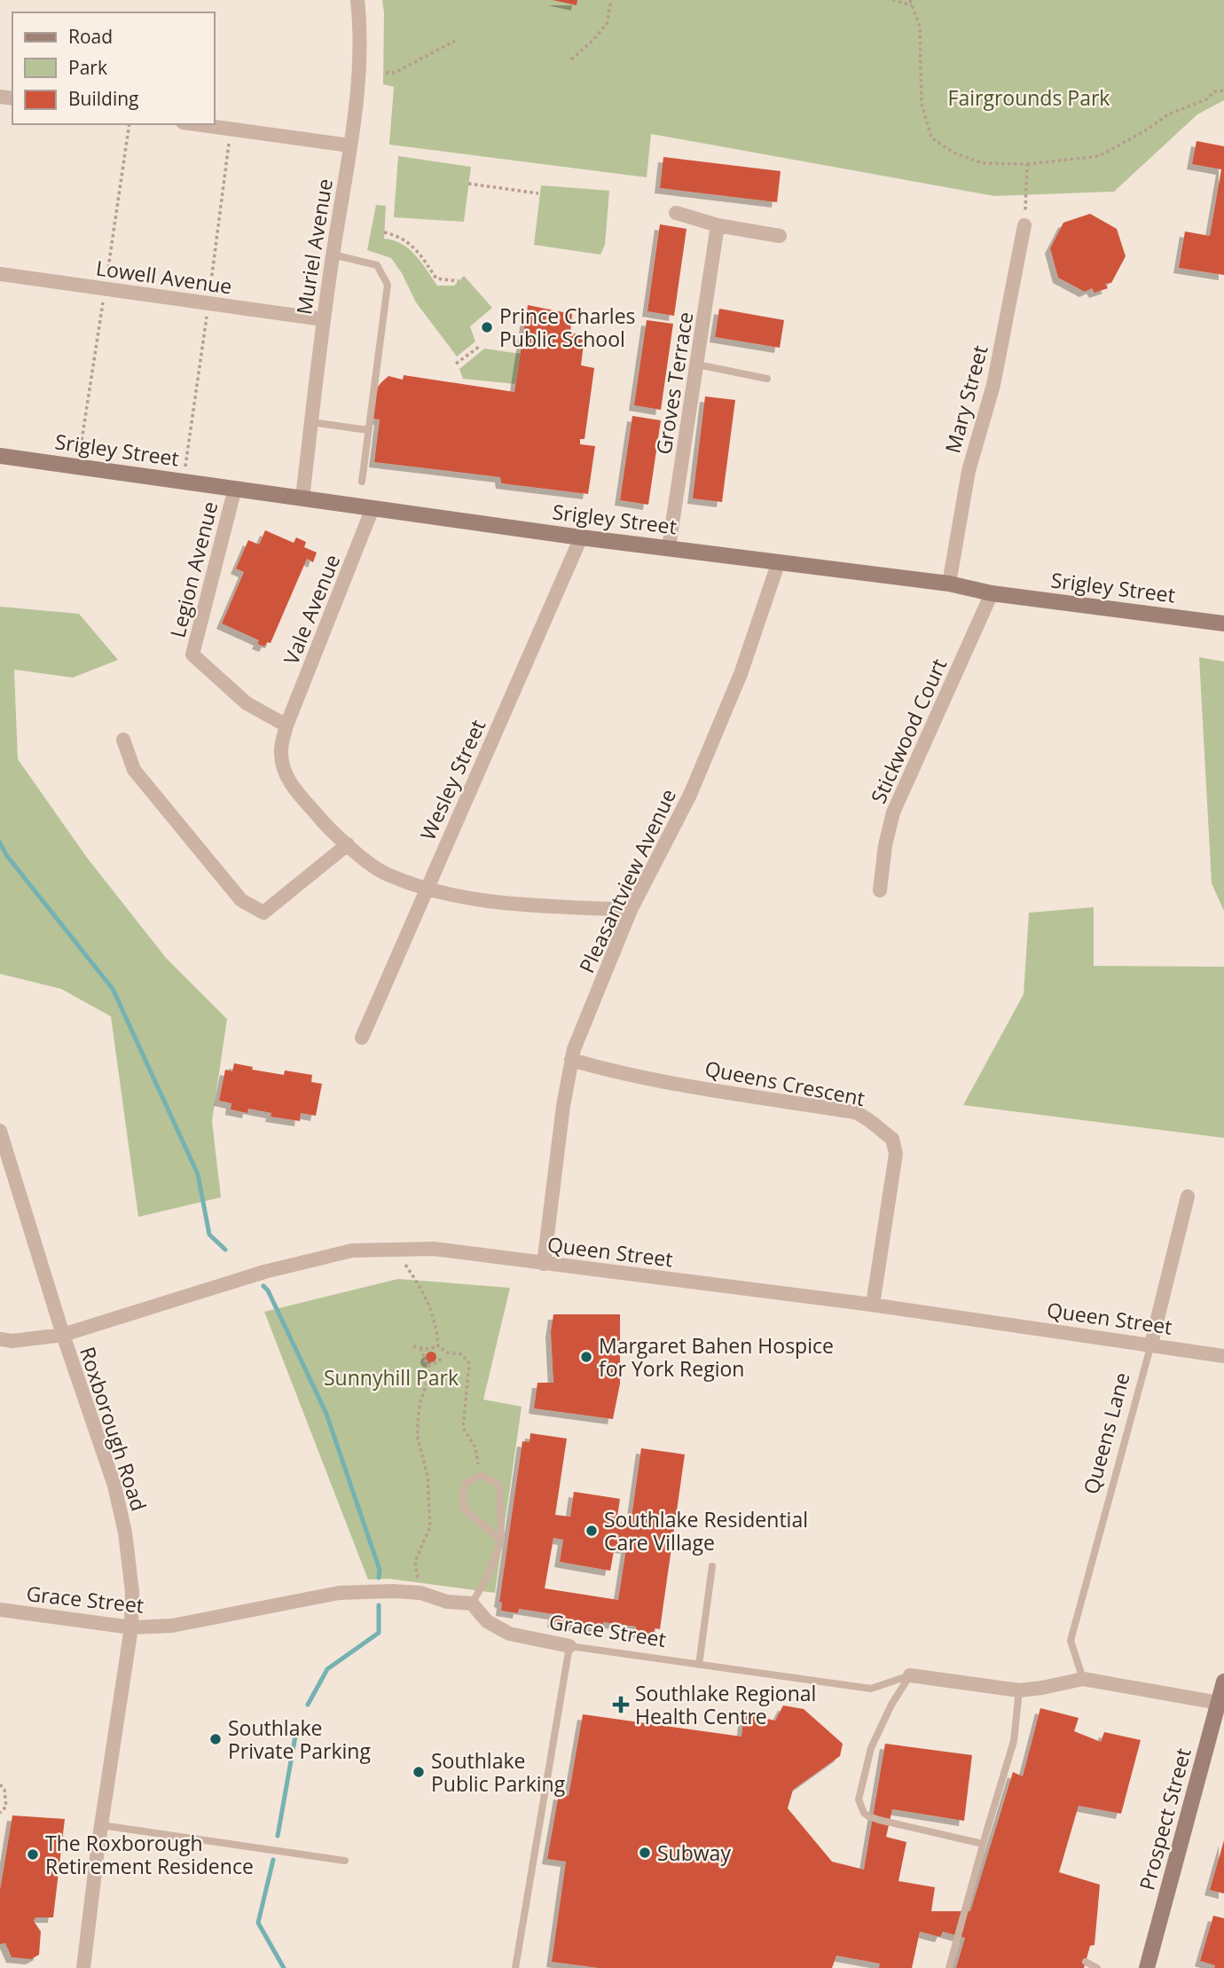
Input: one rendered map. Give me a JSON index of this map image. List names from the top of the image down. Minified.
{"streets":{"street":["Muriel Avenue","Lowell Avenue","Groves Terrace","Mary Street","Srigley Street","Legion Avenue","Vale Avenue","Stickwood Court","Wesley Street","Pleasantview Avenue","Queens Crescent","Queen Street","Roxborough Road","Queens Lane","Grace Street","Prospect Street"]},"crossings":[["Muriel Avenue","Lowell Avenue"],["Muriel Avenue","Srigley Street"],["Groves Terrace","Srigley Street"],["Mary Street","Srigley Street"],["Srigley Street","Legion Avenue"],["Srigley Street","Vale Avenue"],["Srigley Street","Stickwood Court"],["Srigley Street","Wesley Street"],["Srigley Street","Pleasantview Avenue"],["Legion Avenue","Vale Avenue"],["Vale Avenue","Wesley Street"],["Vale Avenue","Pleasantview Avenue"],["Pleasantview Avenue","Queens Crescent"],["Pleasantview Avenue","Queen Street"],["Queens Crescent","Queen Street"],["Queen Street","Roxborough Road"],["Queen Street","Queens Lane"],["Roxborough Road","Grace Street"],["Queens Lane","Grace Street"],["Grace Street","Prospect Street"]],"parks":["Fairgrounds Park","Sunnyhill Park"],"places":{"other":["Prince Charles Public School","Margaret Bahen Hospice for York Region","Southlake Residential Care Village","Southlake Private Parking","Southlake Public Parking","Subway","The Roxborough Retirement Residence"],"health":["Southlake Regional Health Centre"]},"legend":["Road","Park","Building"]}
